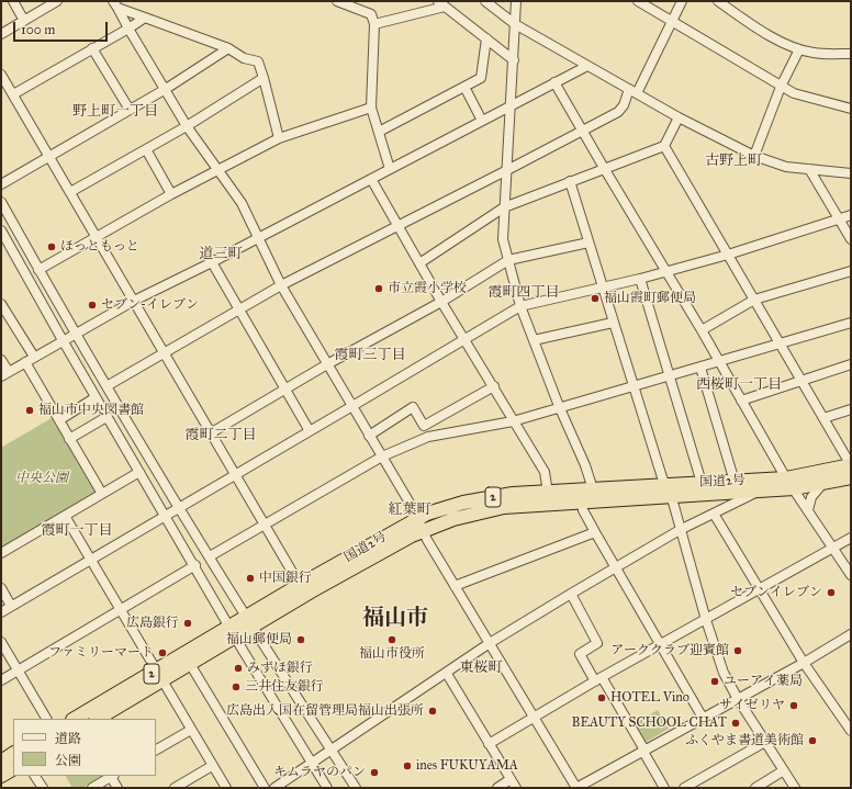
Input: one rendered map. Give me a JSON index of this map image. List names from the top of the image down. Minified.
{"streets":{"highway":["国道2号","2"]},"districts":["野上町一丁目","古野上町","道三町","霞町四丁目","霞町三丁目","西桜町一丁目","霞町二丁目","紅葉町","霞町一丁目","福山市","東桜町"],"parks":["中央公園"],"places":["ほっともっと","市立霞小学校","福山霞町郵便局","セブン-イレブン","福山市中央図書館","中国銀行","セブンイレブン","広島銀行","福山郵便局","福山市役所","アーククラブ迎賓館","ファミリーマート","みずほ銀行","ユーアイ薬局","三井住友銀行","HOTEL Vino","サイゼリヤ","広島出入国在留管理局福山出張所","BEAUTY SCHOOL CHAT","ふくやま書道美術館","ines FUKUYAMA","キムラヤのパン"],"legend":["道路","公園"],"scale_bar":"100 m"}
